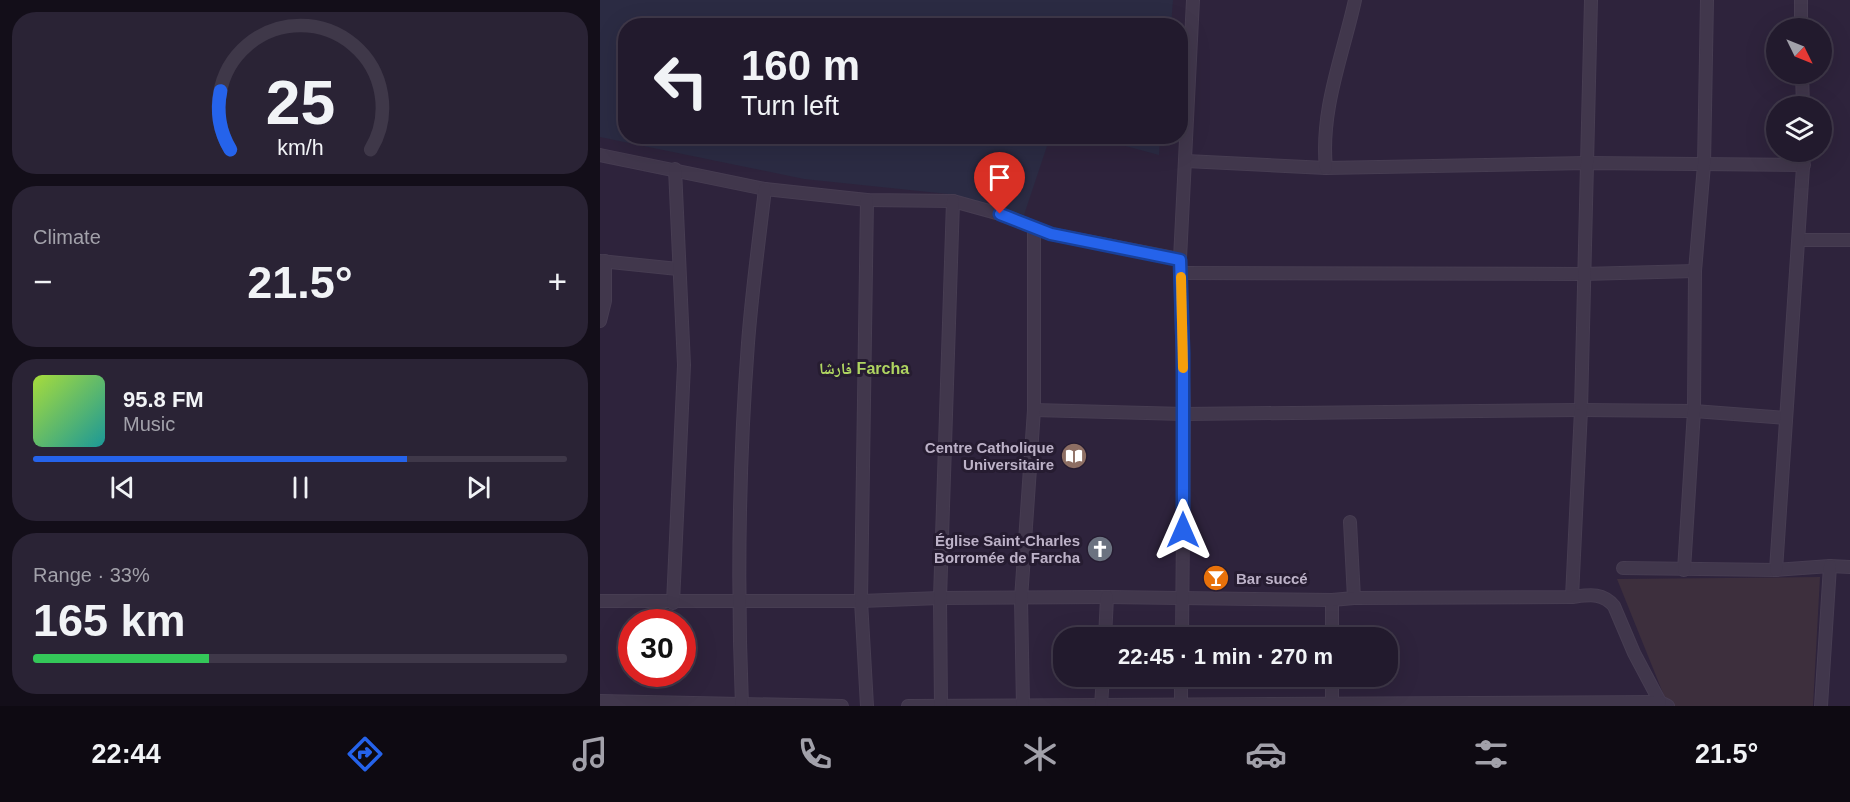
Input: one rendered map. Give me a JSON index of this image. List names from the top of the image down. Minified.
{"districts":["فارشا Farcha"],"places":{"library":["Centre Catholique Universitaire"],"church":["Église Saint-Charles Borromée de Farcha"],"bar":["Bar succé"]},"north":"bottom right","page":{"turn":["160 m","Turn left"],"tile":["Climate",["Range · 33%","165 km"]],"heat":["−","21.5°","+"],"song":["95.8 FM","Music"],"limit":"30","trip":"22:45 · 1 min · 270 m","tabs":["22:44","21.5°"],"gauge":["25","km/h"]}}
